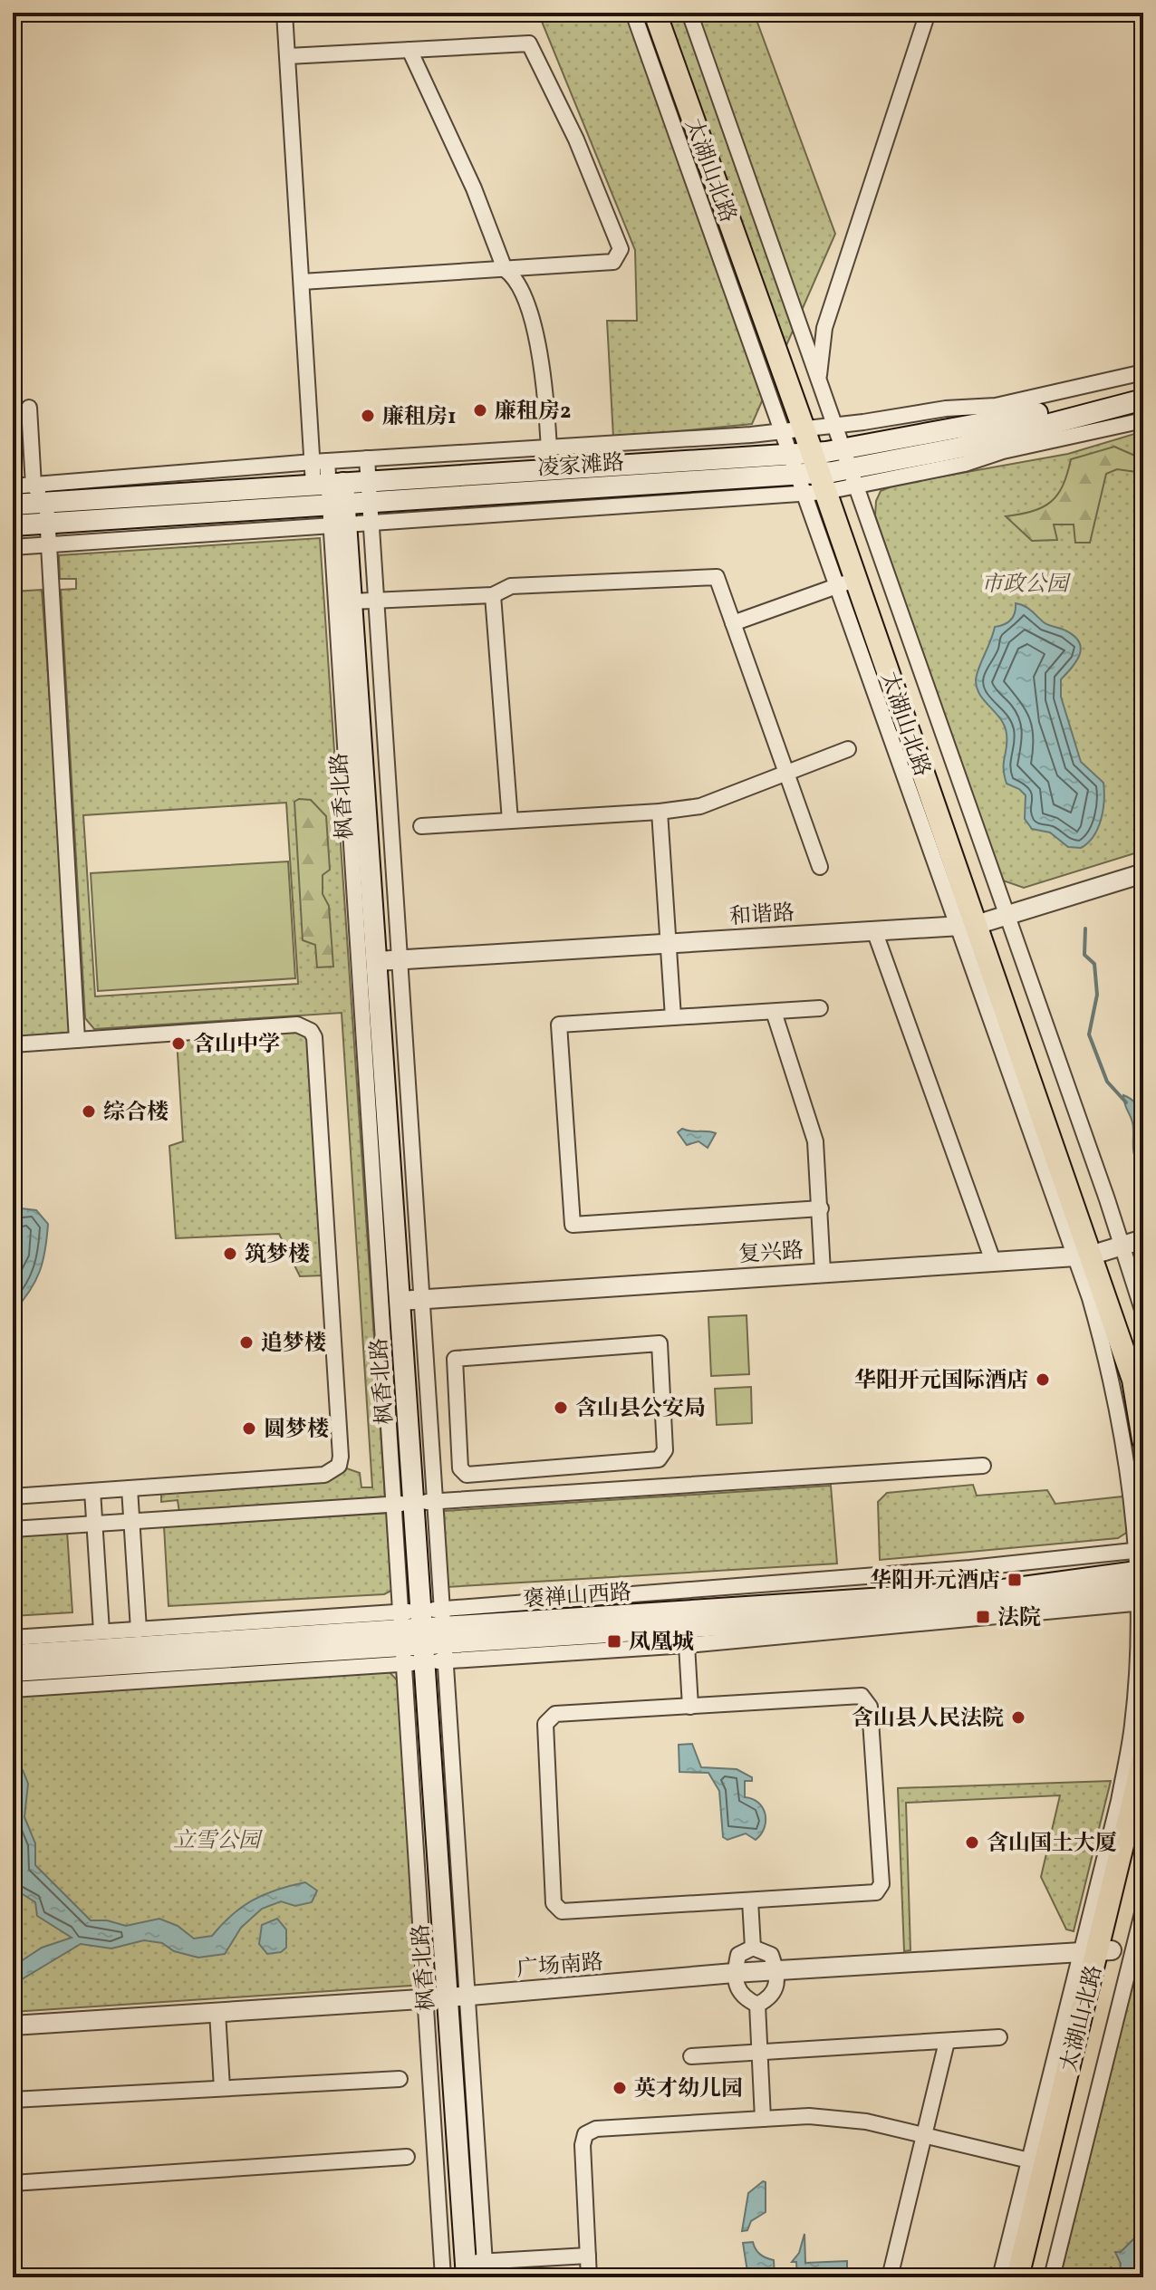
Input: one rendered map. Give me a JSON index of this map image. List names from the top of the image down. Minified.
{"streets":{"main road":["太湖山北路","凌家滩路","枫香北路","褒禅山西路"],"street":["和谐路","复兴路","广场南路"]},"crossings":[["太湖山北路","凌家滩路"],["太湖山北路","和谐路"],["太湖山北路","复兴路"],["太湖山北路","广场南路"],["凌家滩路","枫香北路"],["枫香北路","和谐路"],["枫香北路","复兴路"],["枫香北路","褒禅山西路"],["枫香北路","广场南路"]],"parks":["市政公园","立雪公园"],"places":{"other":["廉租房2","廉租房1","含山中学","综合楼","筑梦楼","追梦楼","华阳开元国际酒店","含山县公安局","圆梦楼","含山县人民法院","含山国土大厦","英才幼儿园"],"transit":["华阳开元酒店","法院","凤凰城"]}}
